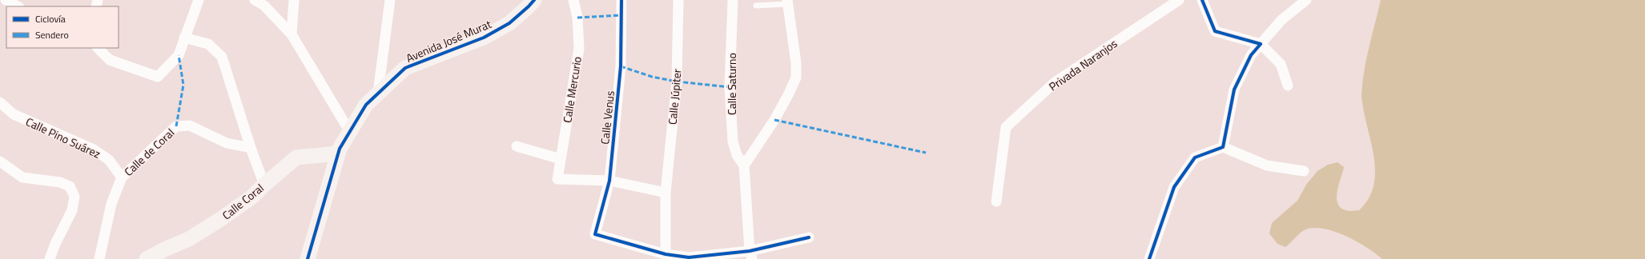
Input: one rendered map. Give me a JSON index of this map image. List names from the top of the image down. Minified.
{"streets":{"street":["Avenida José Murat","Privada Naranjos","Calle Saturno","Calle Mercurio","Calle Júpiter","Calle Venus","Calle Pino Suárez","Calle de Coral","Calle Coral"]},"crossings":[["Avenida José Murat","Calle Coral"],["Calle Mercurio","Calle Venus"],["Calle Júpiter","Calle Venus"],["Calle Pino Suárez","Calle de Coral"]],"legend":["Ciclovía","Sendero"]}
